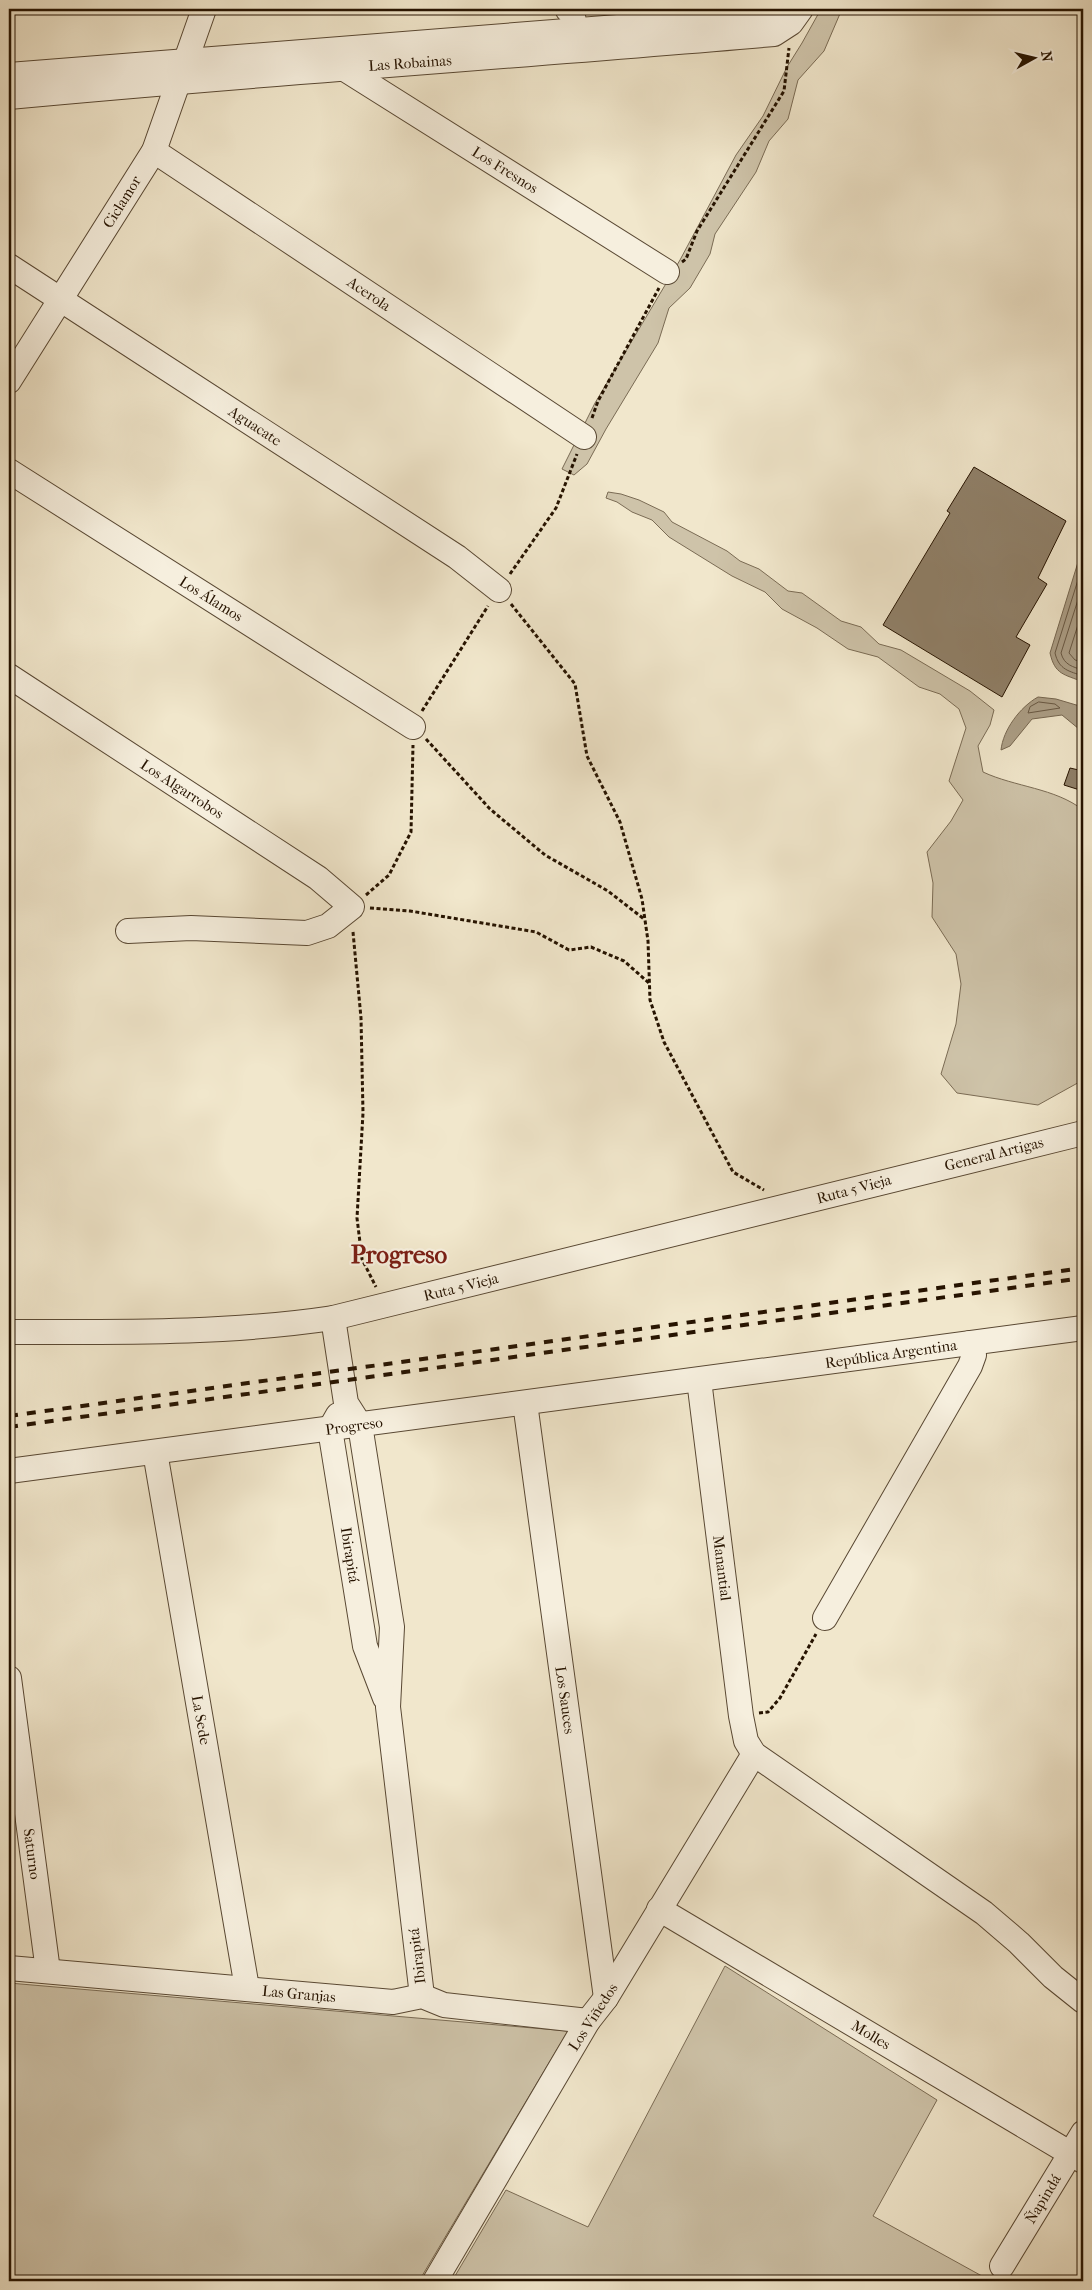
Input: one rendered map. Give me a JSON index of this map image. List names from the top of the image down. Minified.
{"streets":{"street":["Las Robainas","Los Fresnos","Ciclamor","Acerola","Aguacate","Los Álamos","Los Algarrobos","General Artigas","Ruta 5 Vieja","República Argentina","Progreso","Ibirapitá","Manantial","Los Sauces","La Sede","Saturno","Las Granjas","Los Viñedos","Molles","Ñapindá"]},"crossings":[["Las Robainas","Los Fresnos"],["Las Robainas","Ciclamor"],["Ciclamor","Acerola"],["Ciclamor","Aguacate"],["General Artigas","Ruta 5 Vieja"],["Ruta 5 Vieja","Ibirapitá"],["República Argentina","Progreso"],["República Argentina","Manantial"],["Progreso","Ibirapitá"],["Progreso","Manantial"],["Progreso","Los Sauces"],["Progreso","La Sede"],["Ibirapitá","Las Granjas"],["Manantial","Los Viñedos"],["Los Sauces","Los Viñedos"],["La Sede","Las Granjas"],["Saturno","Las Granjas"],["Los Viñedos","Molles"],["Molles","Ñapindá"]],"districts":["Progreso"],"north":"right"}
